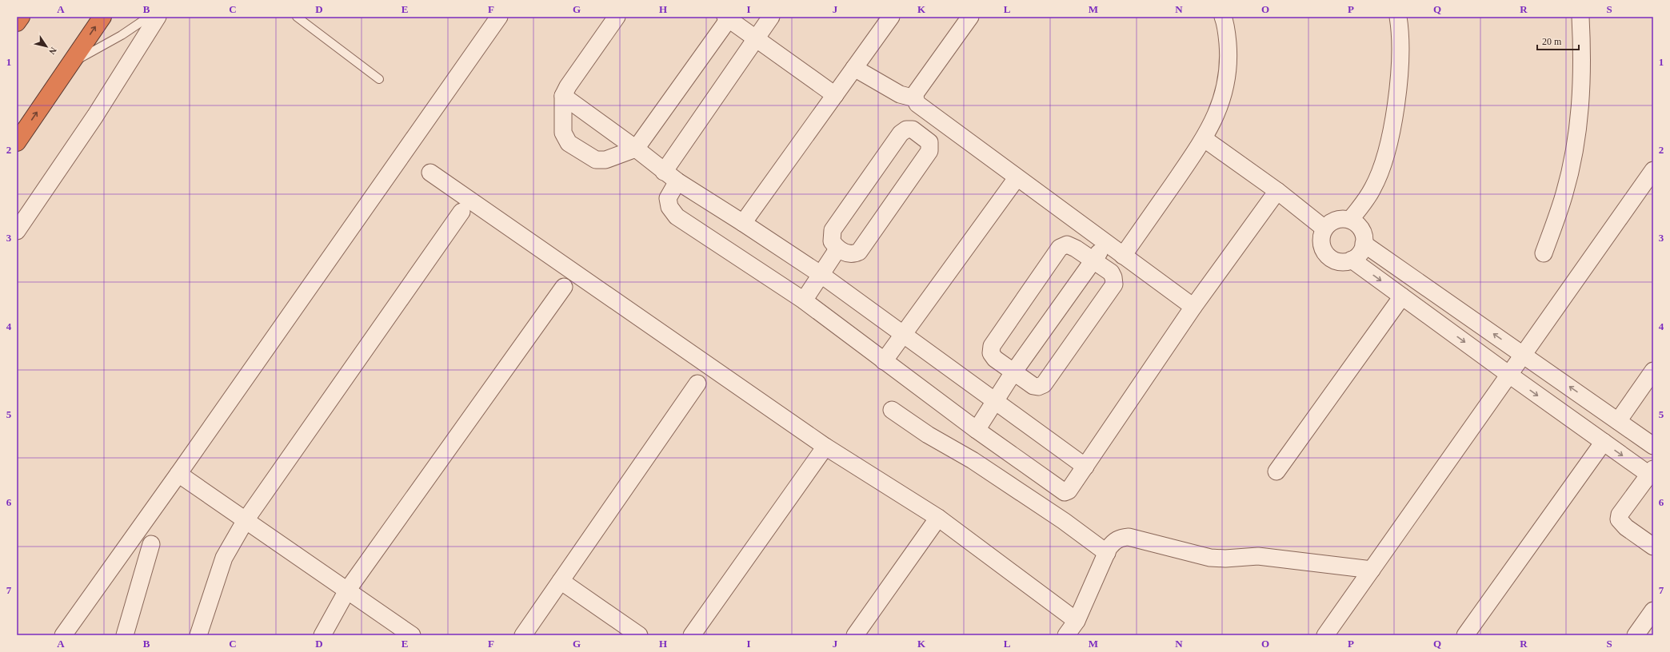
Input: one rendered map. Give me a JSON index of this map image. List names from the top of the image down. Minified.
{"scale_bar":"20 m","north":"bottom right","grid":{"columns":["A","B","C","D","E","F","G","H","I","J","K","L","M","N","O","P","Q","R","S"],"rows":["1","2","3","4","5","6","7"]}}
